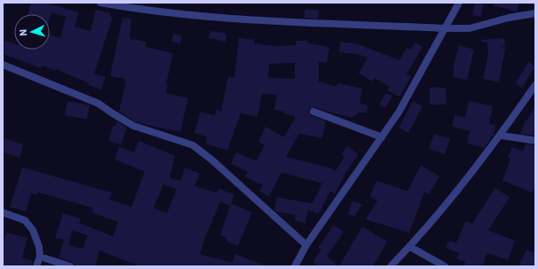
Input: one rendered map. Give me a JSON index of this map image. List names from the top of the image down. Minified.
{"north":"left"}
